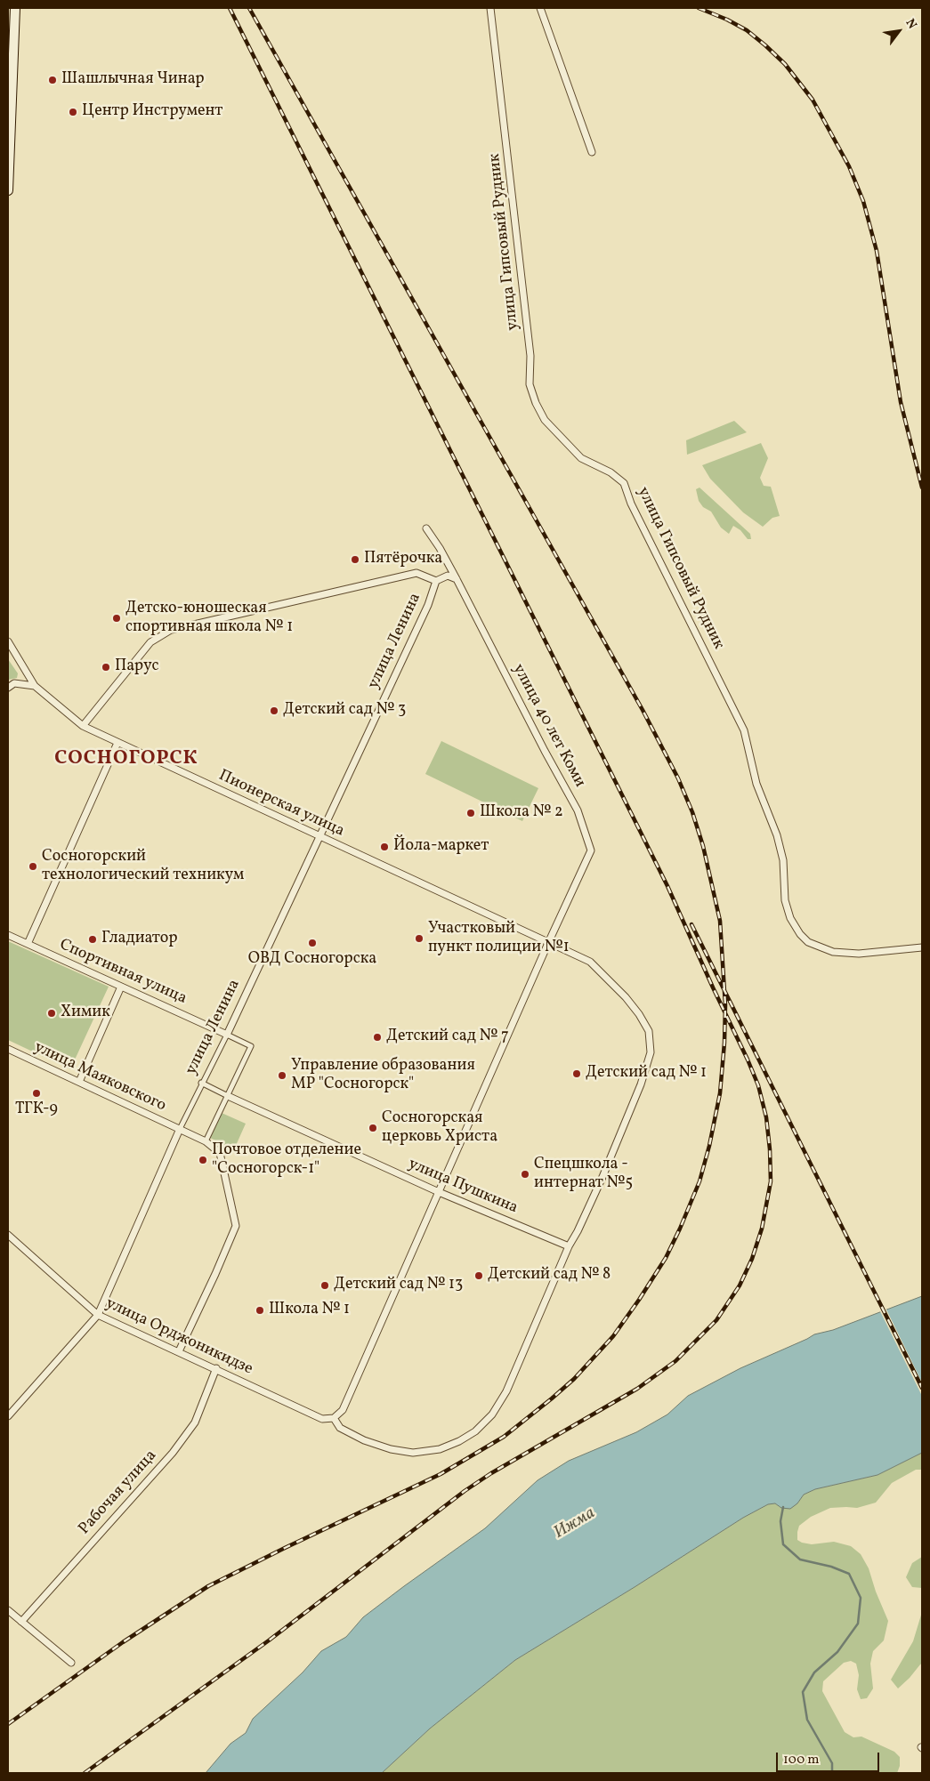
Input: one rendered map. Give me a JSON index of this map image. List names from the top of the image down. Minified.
{"streets":{"street":["улица Гипсовый Рудник","улица Ленина","улица 40 лет Коми","Пионерская улица","Спортивная улица","улица Маяковского","улица Пушкина","улица Орджоникидзе","Рабочая улица"]},"crossings":[["улица Ленина","Пионерская улица"],["улица Ленина","Спортивная улица"],["улица Ленина","улица Маяковского"],["улица Ленина","улица Пушкина"],["улица Ленина","улица Орджоникидзе"],["улица 40 лет Коми","Пионерская улица"],["улица 40 лет Коми","улица Пушкина"],["улица 40 лет Коми","улица Орджоникидзе"],["Пионерская улица","улица Пушкина"],["Пионерская улица","улица Орджоникидзе"],["улица Маяковского","улица Орджоникидзе"],["улица Орджоникидзе","Рабочая улица"]],"districts":["СОСНОГОРСК"],"water":["Ижма"],"places":["Шашлычная Чинар","Центр Инструмент","Пятёрочка","Детско-юношеская спортивная школа № 1","Парус","Детский сад № 3","Школа № 2","Йола-маркет","Сосногорский технологический техникум","Участковый пункт полиции №1","Гладиатор","ОВД Сосногорска","Химик","Детский сад № 7","Детский сад № 1","Управление образования МР \"Сосногорск\"","ТГК-9","Сосногорская церковь Христа","Почтовое отделение \"Сосногорск-1\"","Спецшкола - интернат №5","Детский сад № 8","Детский сад № 13","Школа № 1"],"scale_bar":"100 m","north":"top right"}
